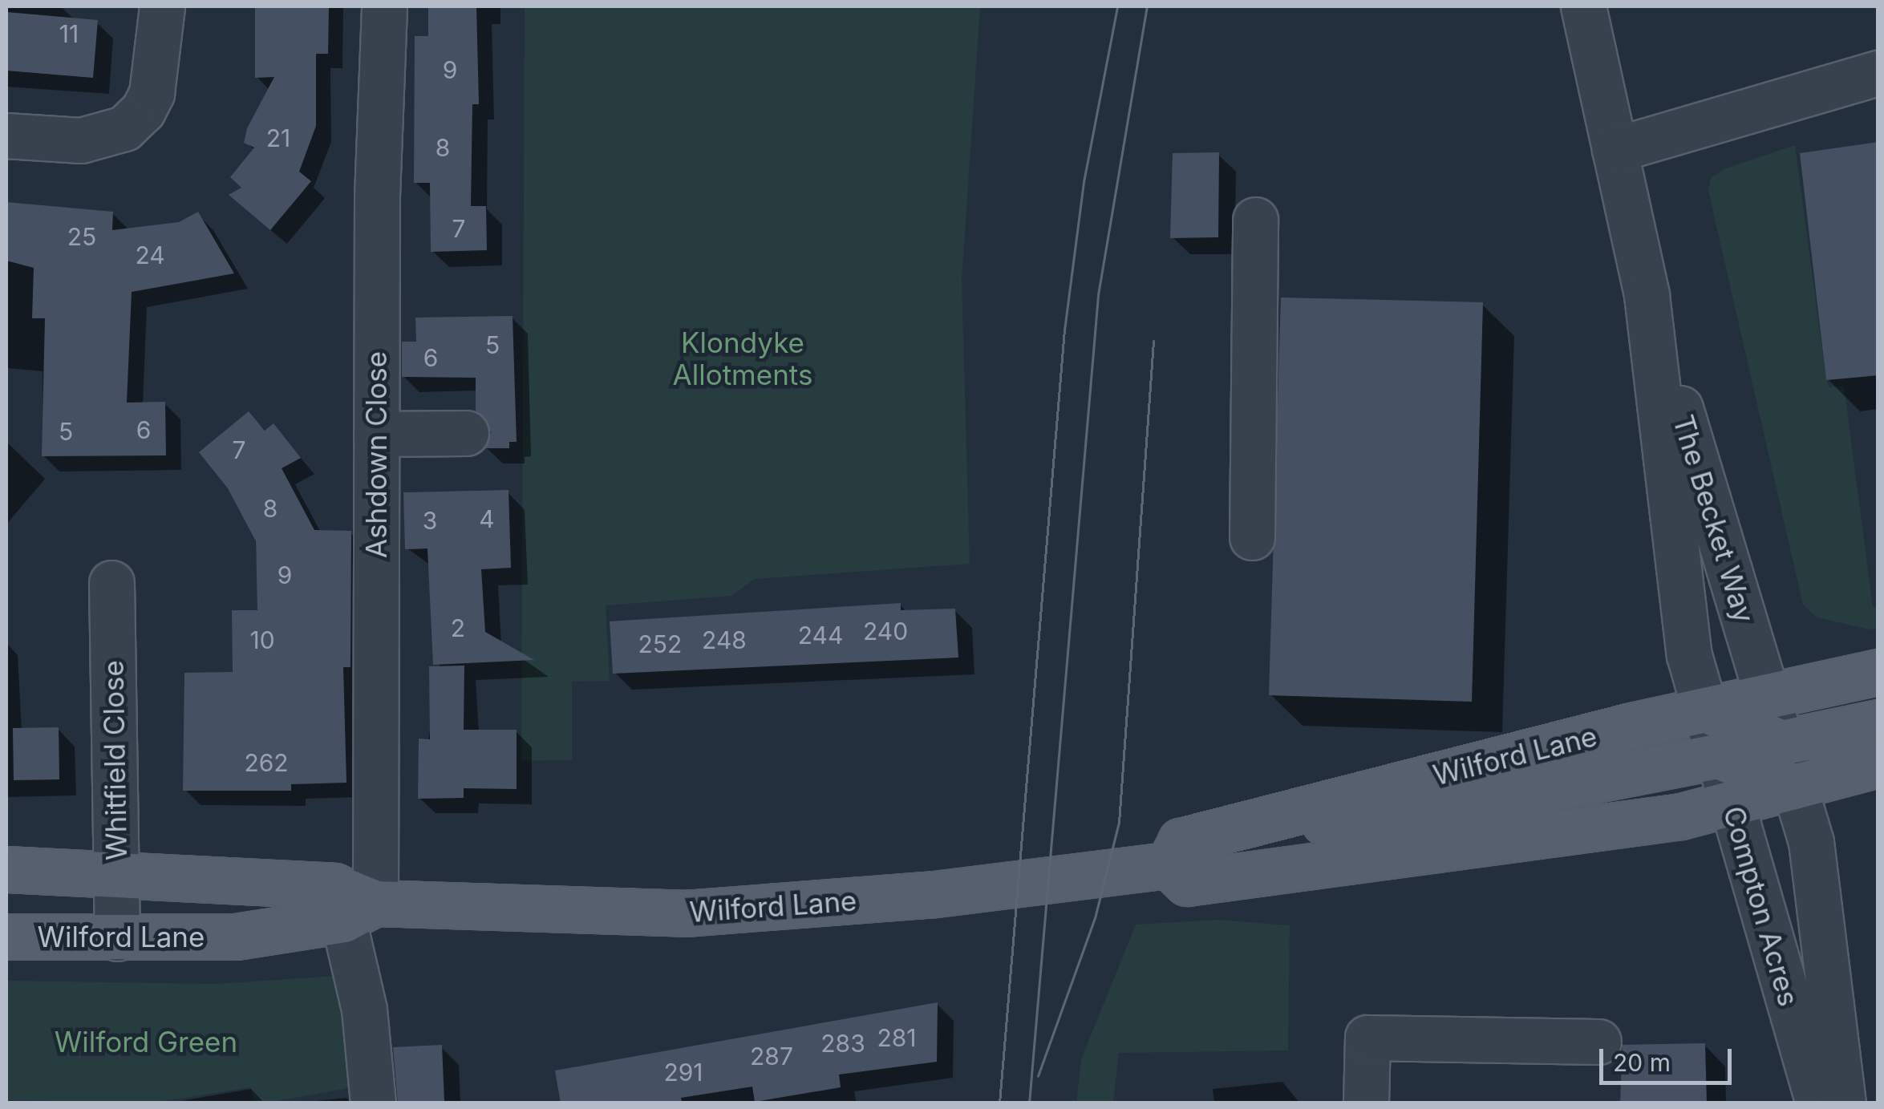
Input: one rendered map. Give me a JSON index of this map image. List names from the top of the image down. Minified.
{"streets":{"main road":["Wilford Lane"],"street":["Ashdown Close","The Becket Way","Whitfield Close","Compton Acres"]},"crossings":[["Ashdown Close","Wilford Lane"],["The Becket Way","Wilford Lane"],["The Becket Way","Compton Acres"],["Wilford Lane","Whitfield Close"]],"parks":["Klondyke Allotments","Wilford Green"],"house_numbers":["11","9","21","8","7","25","24","5","6","6","5","7","8","4","3","9","2","240","244","10","248","252","262","281","283","287","291"],"scale_bar":"20 m"}
